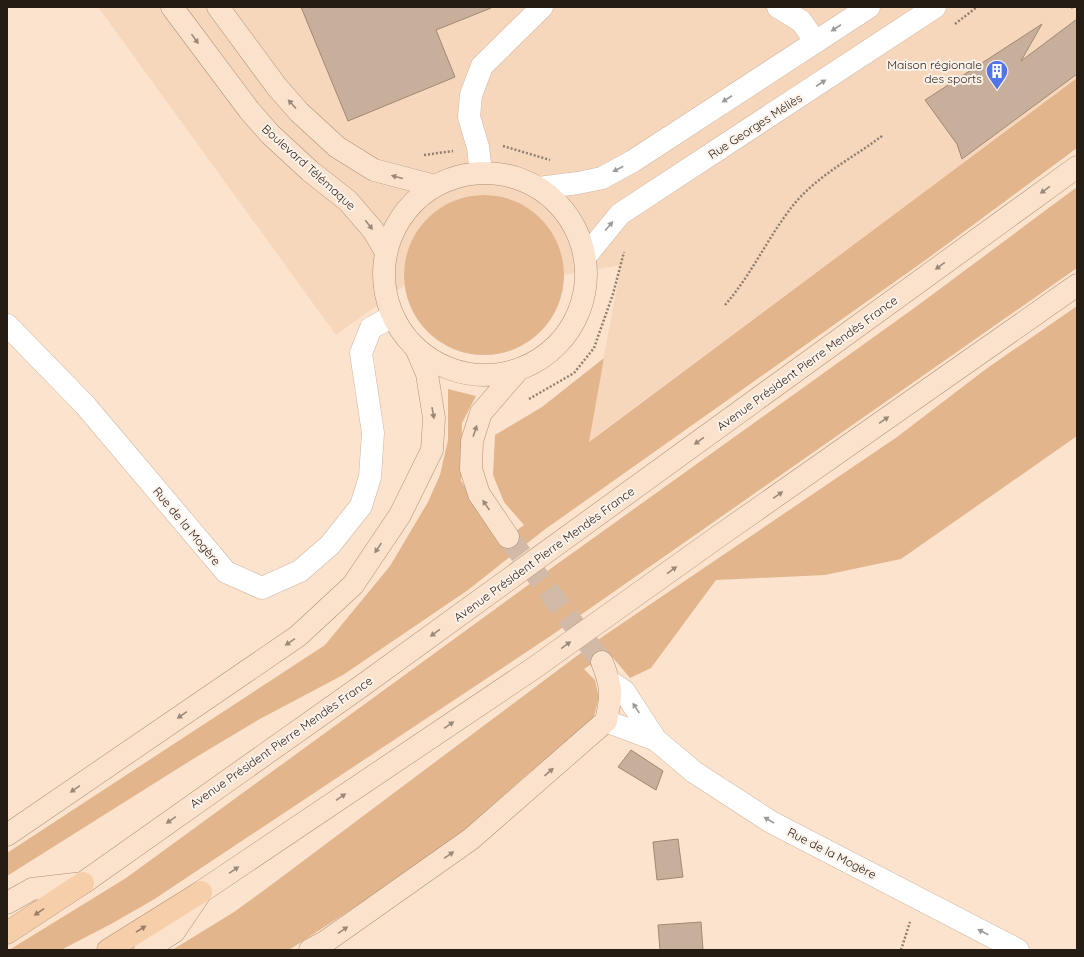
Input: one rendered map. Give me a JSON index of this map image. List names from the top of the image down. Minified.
{"streets":{"highway":["Avenue Président Pierre Mendès France"],"main road":["Boulevard Télémaque"],"street":["Rue Georges Méliès","Rue de la Mogère"]},"one_way":["Rue de la Mogère"],"places":{"building":["Maison régionale des sports"]}}
